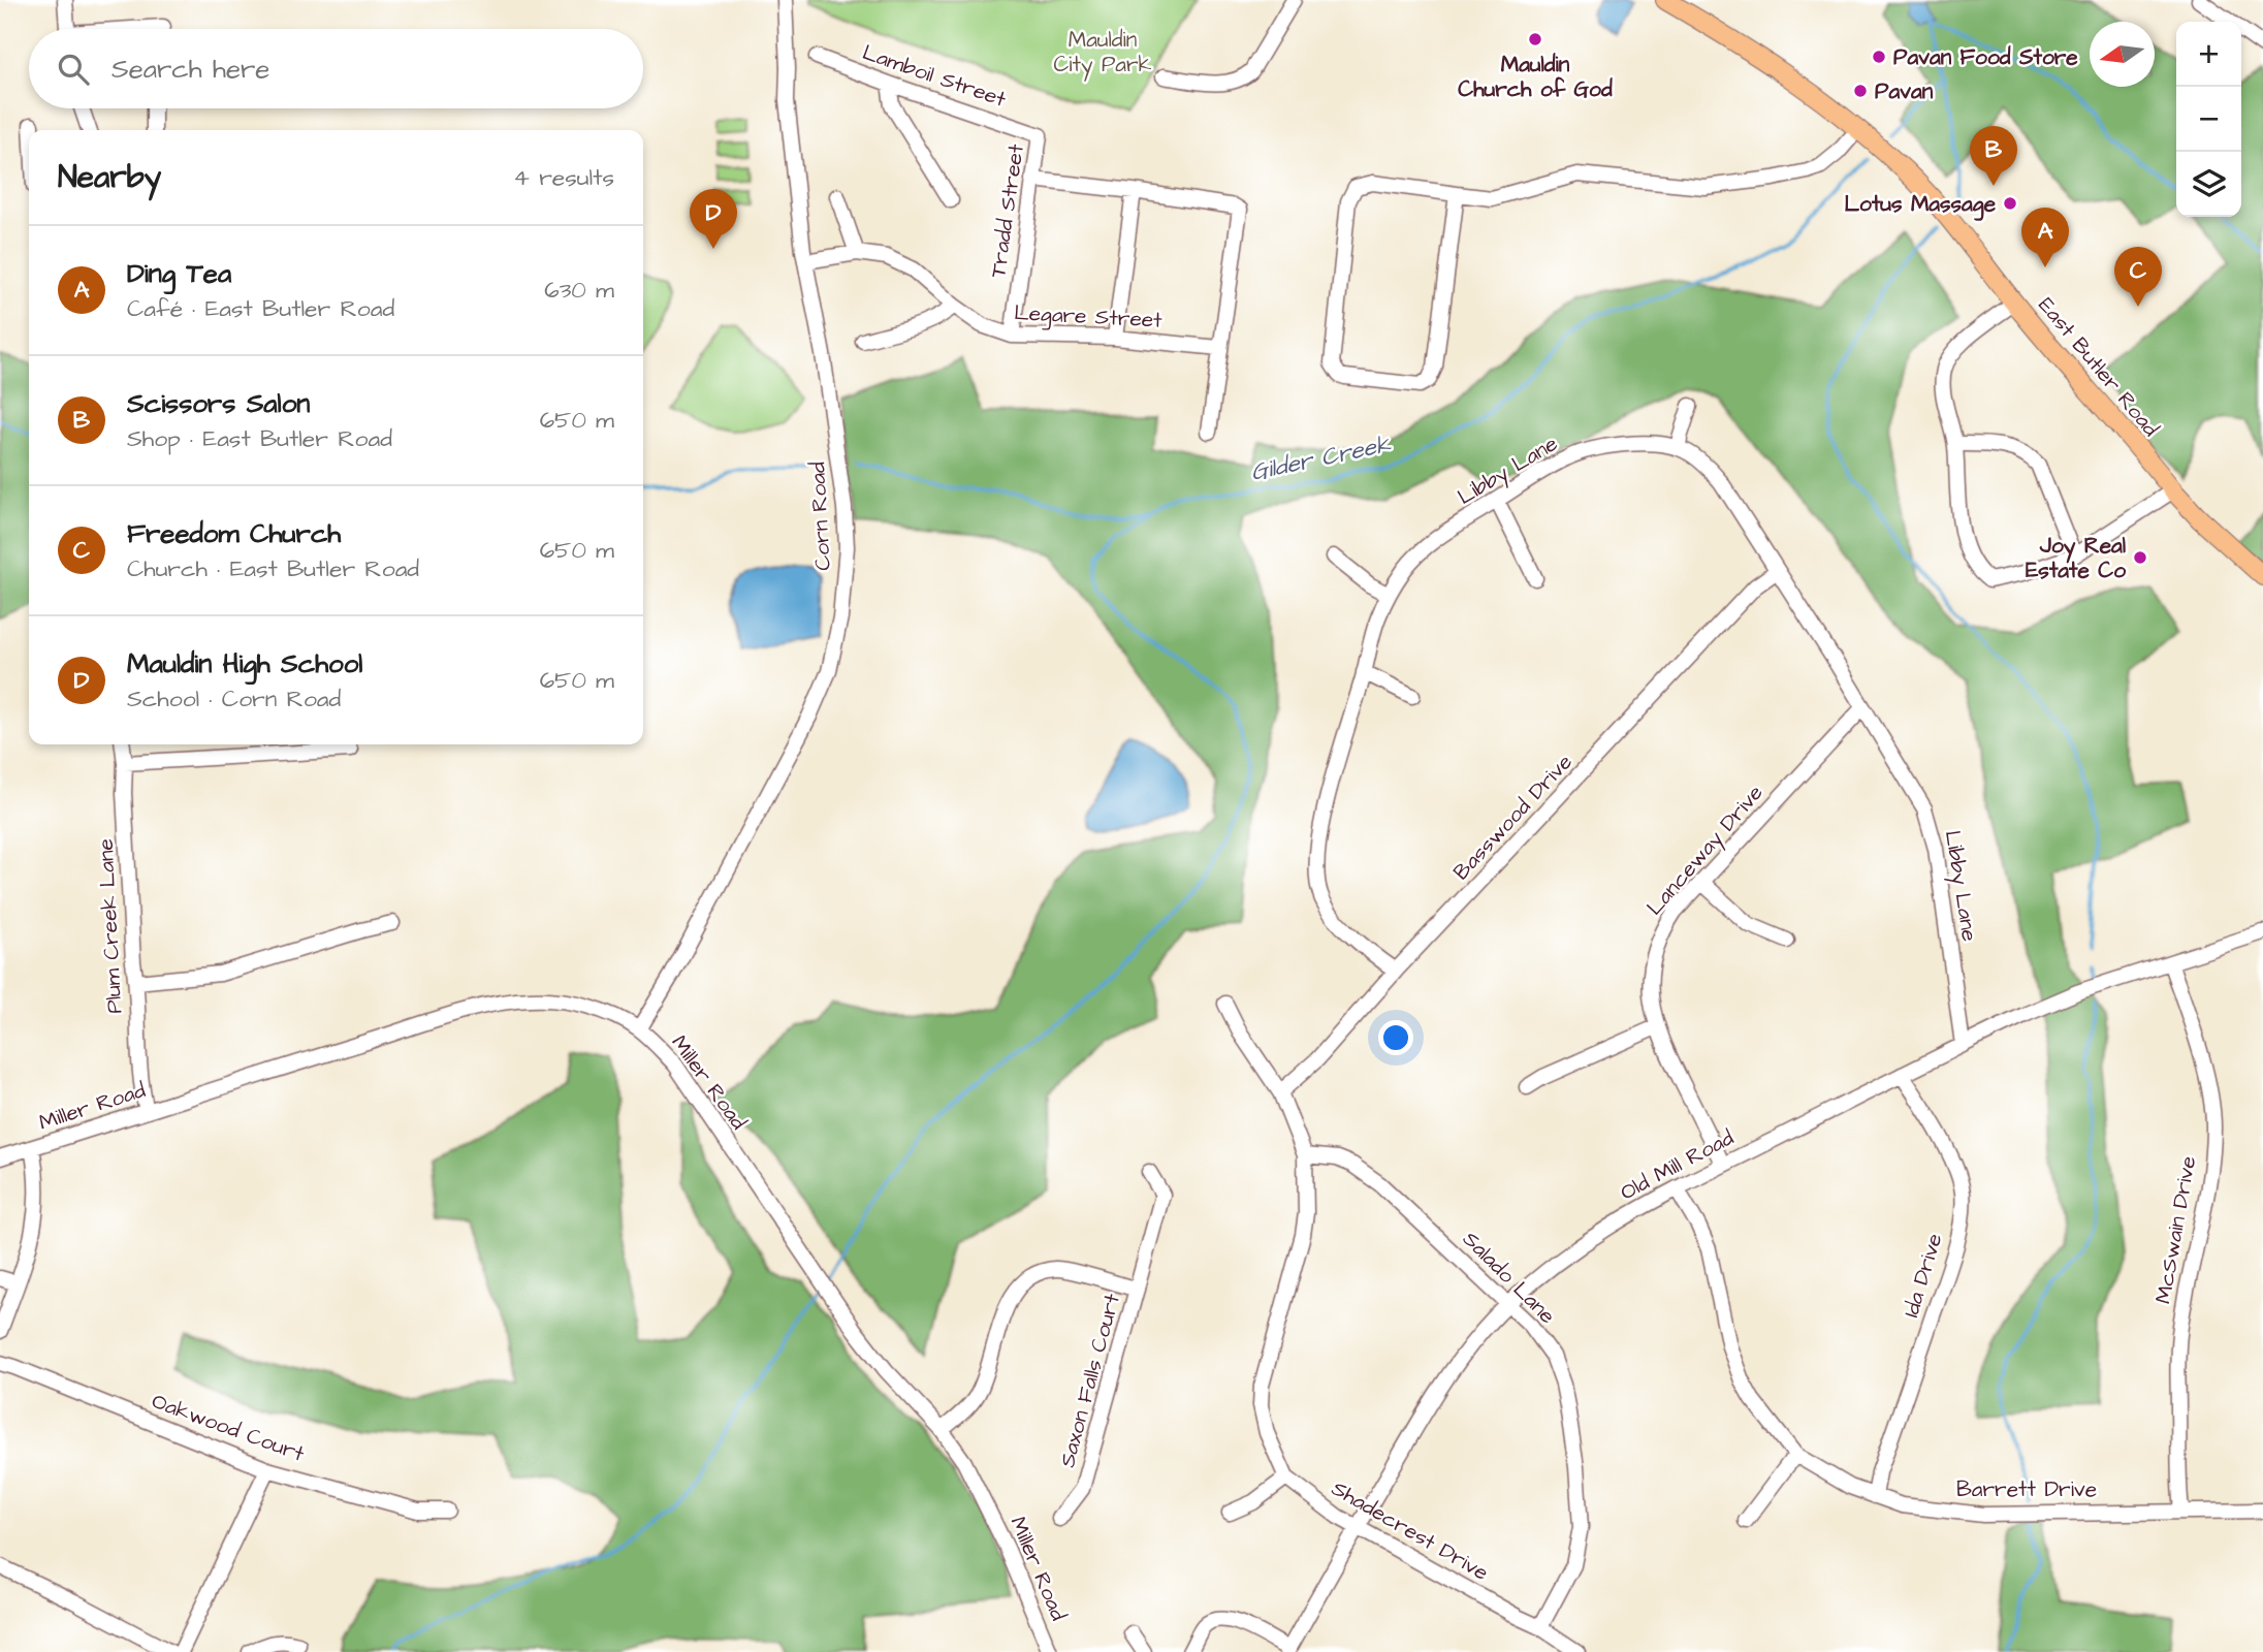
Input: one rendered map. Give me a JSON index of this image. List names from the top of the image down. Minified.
{"streets":{"main road":["East Butler Road"],"street":["Lamboil Street","Tradd Street","Legare Street","Libby Lane","Corn Road","Basswood Drive","Lanceway Drive","Plum Creek Lane","Miller Road","Old Mill Road","McSwain Drive","Ida Drive","Salado Lane","Saxon Falls Court","Oakwood Court","Barrett Drive","Shadecrest Drive"]},"crossings":[["Lamboil Street","Tradd Street"],["Tradd Street","Legare Street"],["Legare Street","Corn Road"],["Libby Lane","Basswood Drive"],["Libby Lane","Lanceway Drive"],["Libby Lane","Old Mill Road"],["Corn Road","Miller Road"],["Basswood Drive","Shadecrest Drive"],["Lanceway Drive","Old Mill Road"],["Plum Creek Lane","Miller Road"],["Old Mill Road","McSwain Drive"],["Old Mill Road","Ida Drive"],["Old Mill Road","Salado Lane"],["Old Mill Road","Barrett Drive"],["Old Mill Road","Shadecrest Drive"],["McSwain Drive","Barrett Drive"],["Ida Drive","Barrett Drive"],["Salado Lane","Shadecrest Drive"]],"water":["Gilder Creek"],"parks":["Mauldin City Park"],"places":["Mauldin Church of God","Pavan Food Store","Pavan","Lotus Massage","Joy Real Estate Co"],"north":"left","page":{"map_buttons":["+","−"],"search":"Search here","pins":["B","D","A","C"],"heading":["Nearby","4 results"],"list":[{"mark":"A","name":"Ding Tea","note":"Café · East Butler Road","value":"630 m"},{"mark":"B","name":"Scissors Salon","note":"Shop · East Butler Road","value":"650 m"},{"mark":"C","name":"Freedom Church","note":"Church · East Butler Road","value":"650 m"},{"mark":"D","name":"Mauldin High School","note":"School · Corn Road","value":"650 m"}]}}
